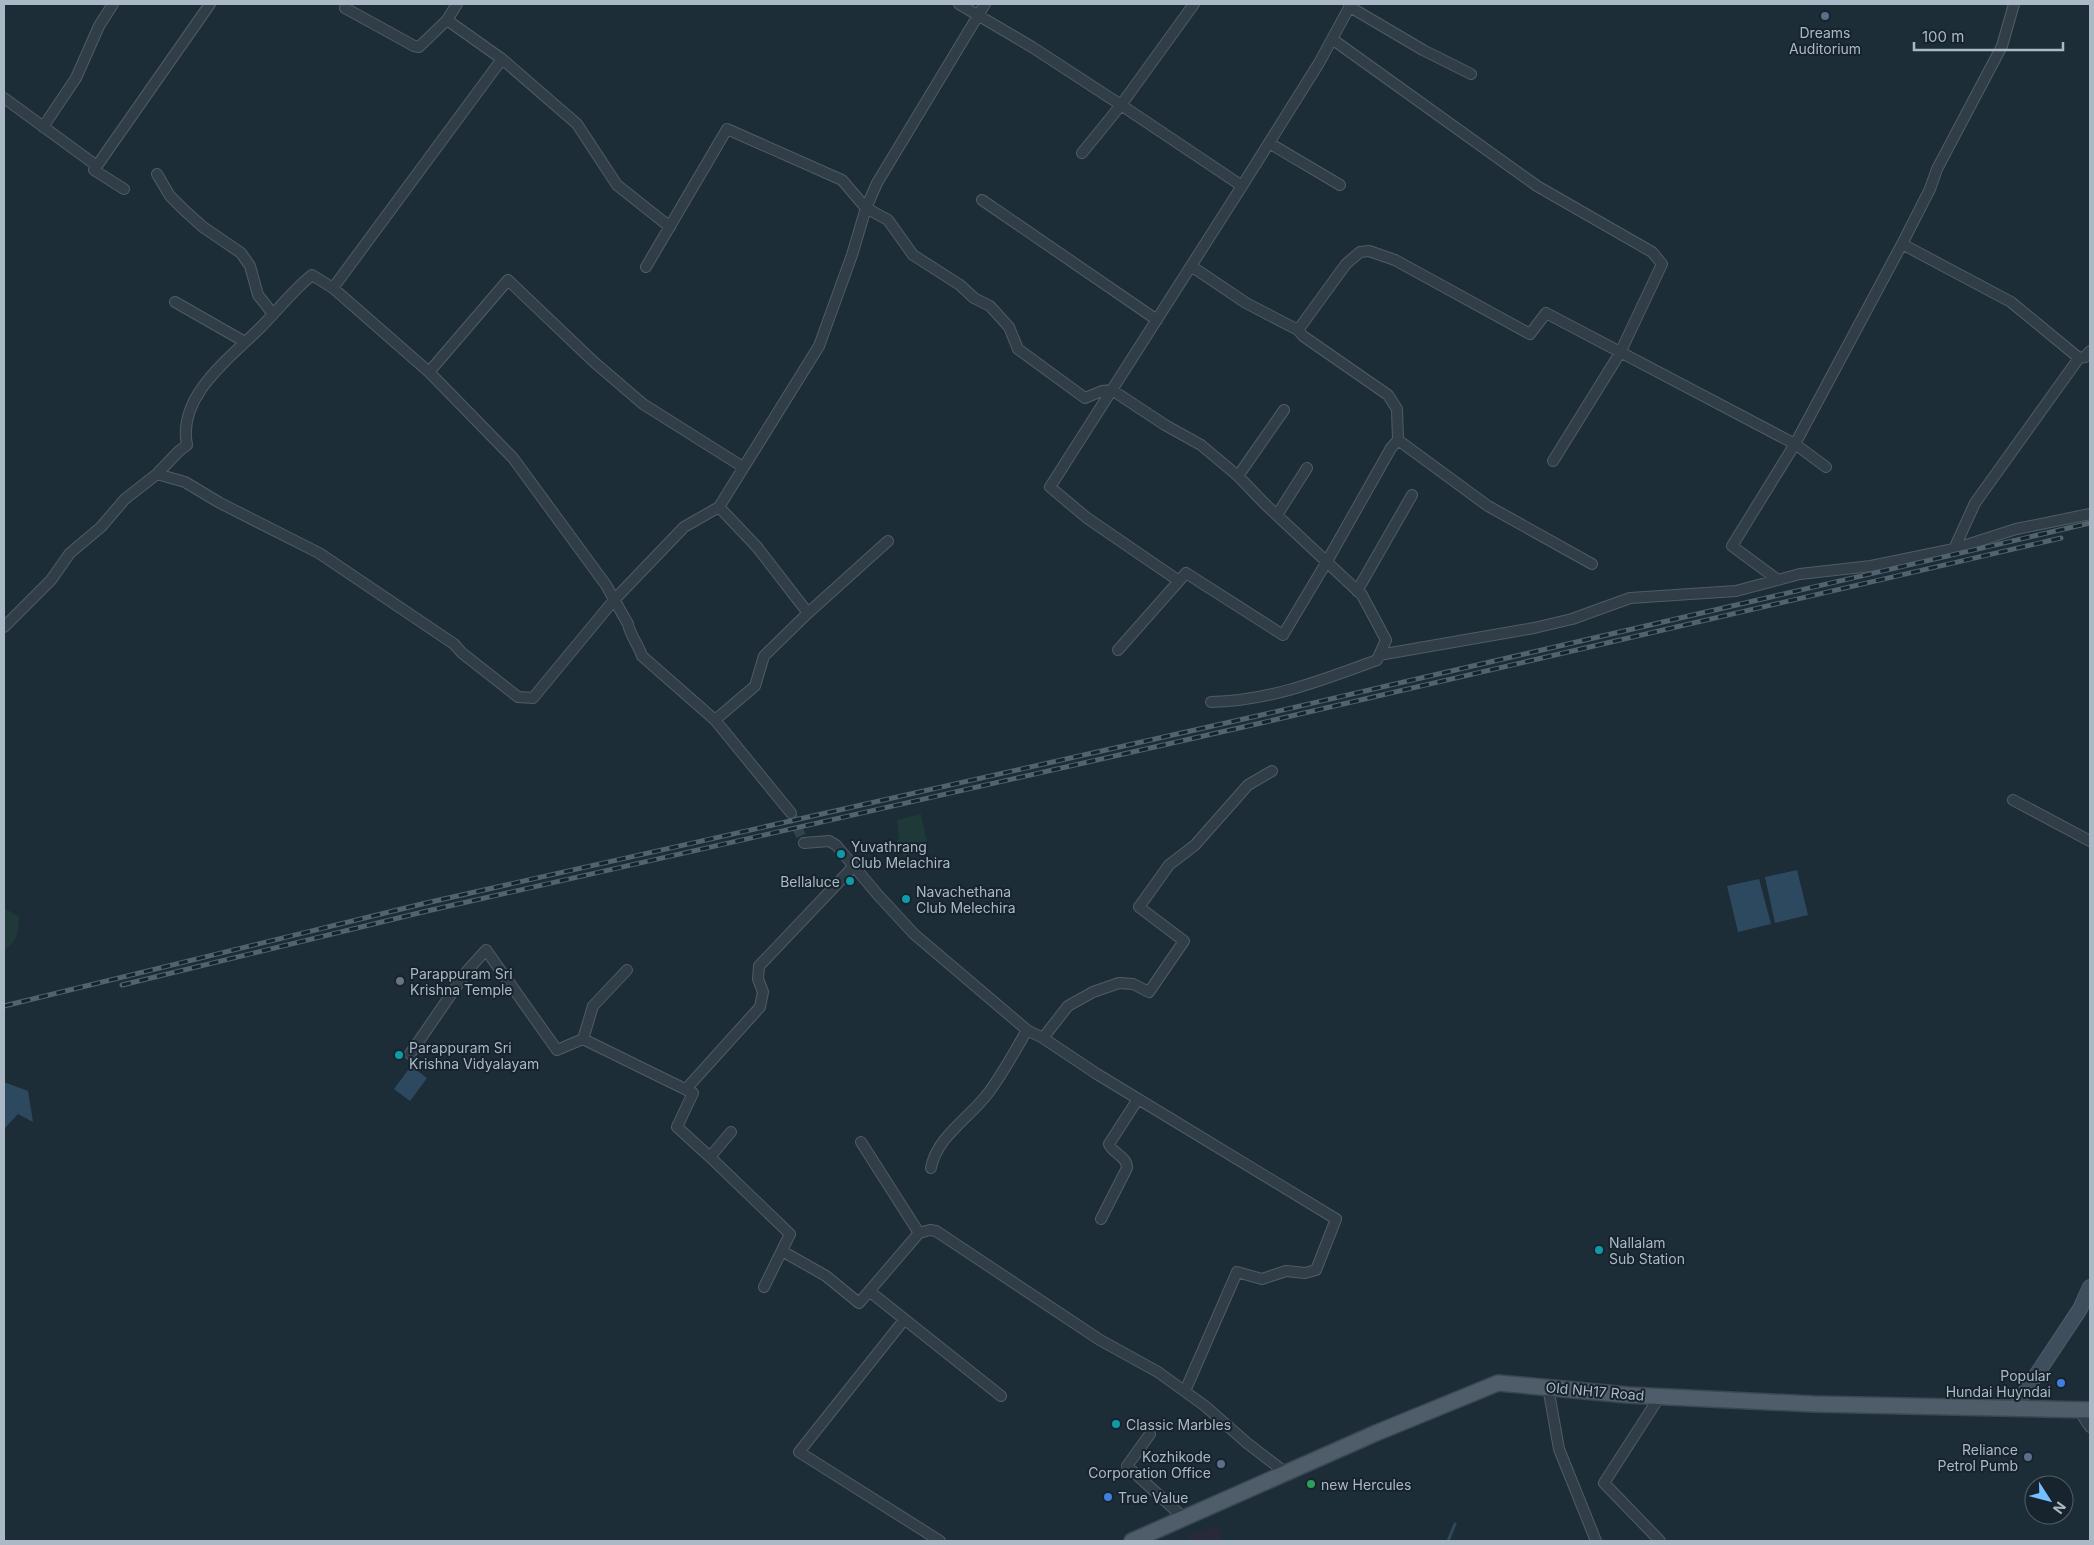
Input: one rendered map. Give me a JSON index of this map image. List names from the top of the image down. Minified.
{"streets":{"main road":["Old NH17 Road"]},"places":["Dreams Auditorium","Yuvathrang Club Melachira","Bellaluce","Navachethana Club Melechira","Parappuram Sri Krishna Temple","Parappuram Sri Krishna Vidyalayam","Nallalam Sub Station","Popular Hundai Huyndai","Classic Marbles","Reliance Petrol Pumb","Kozhikode Corporation Office","new Hercules","True Value"],"scale_bar":"100 m","north":"bottom right"}
